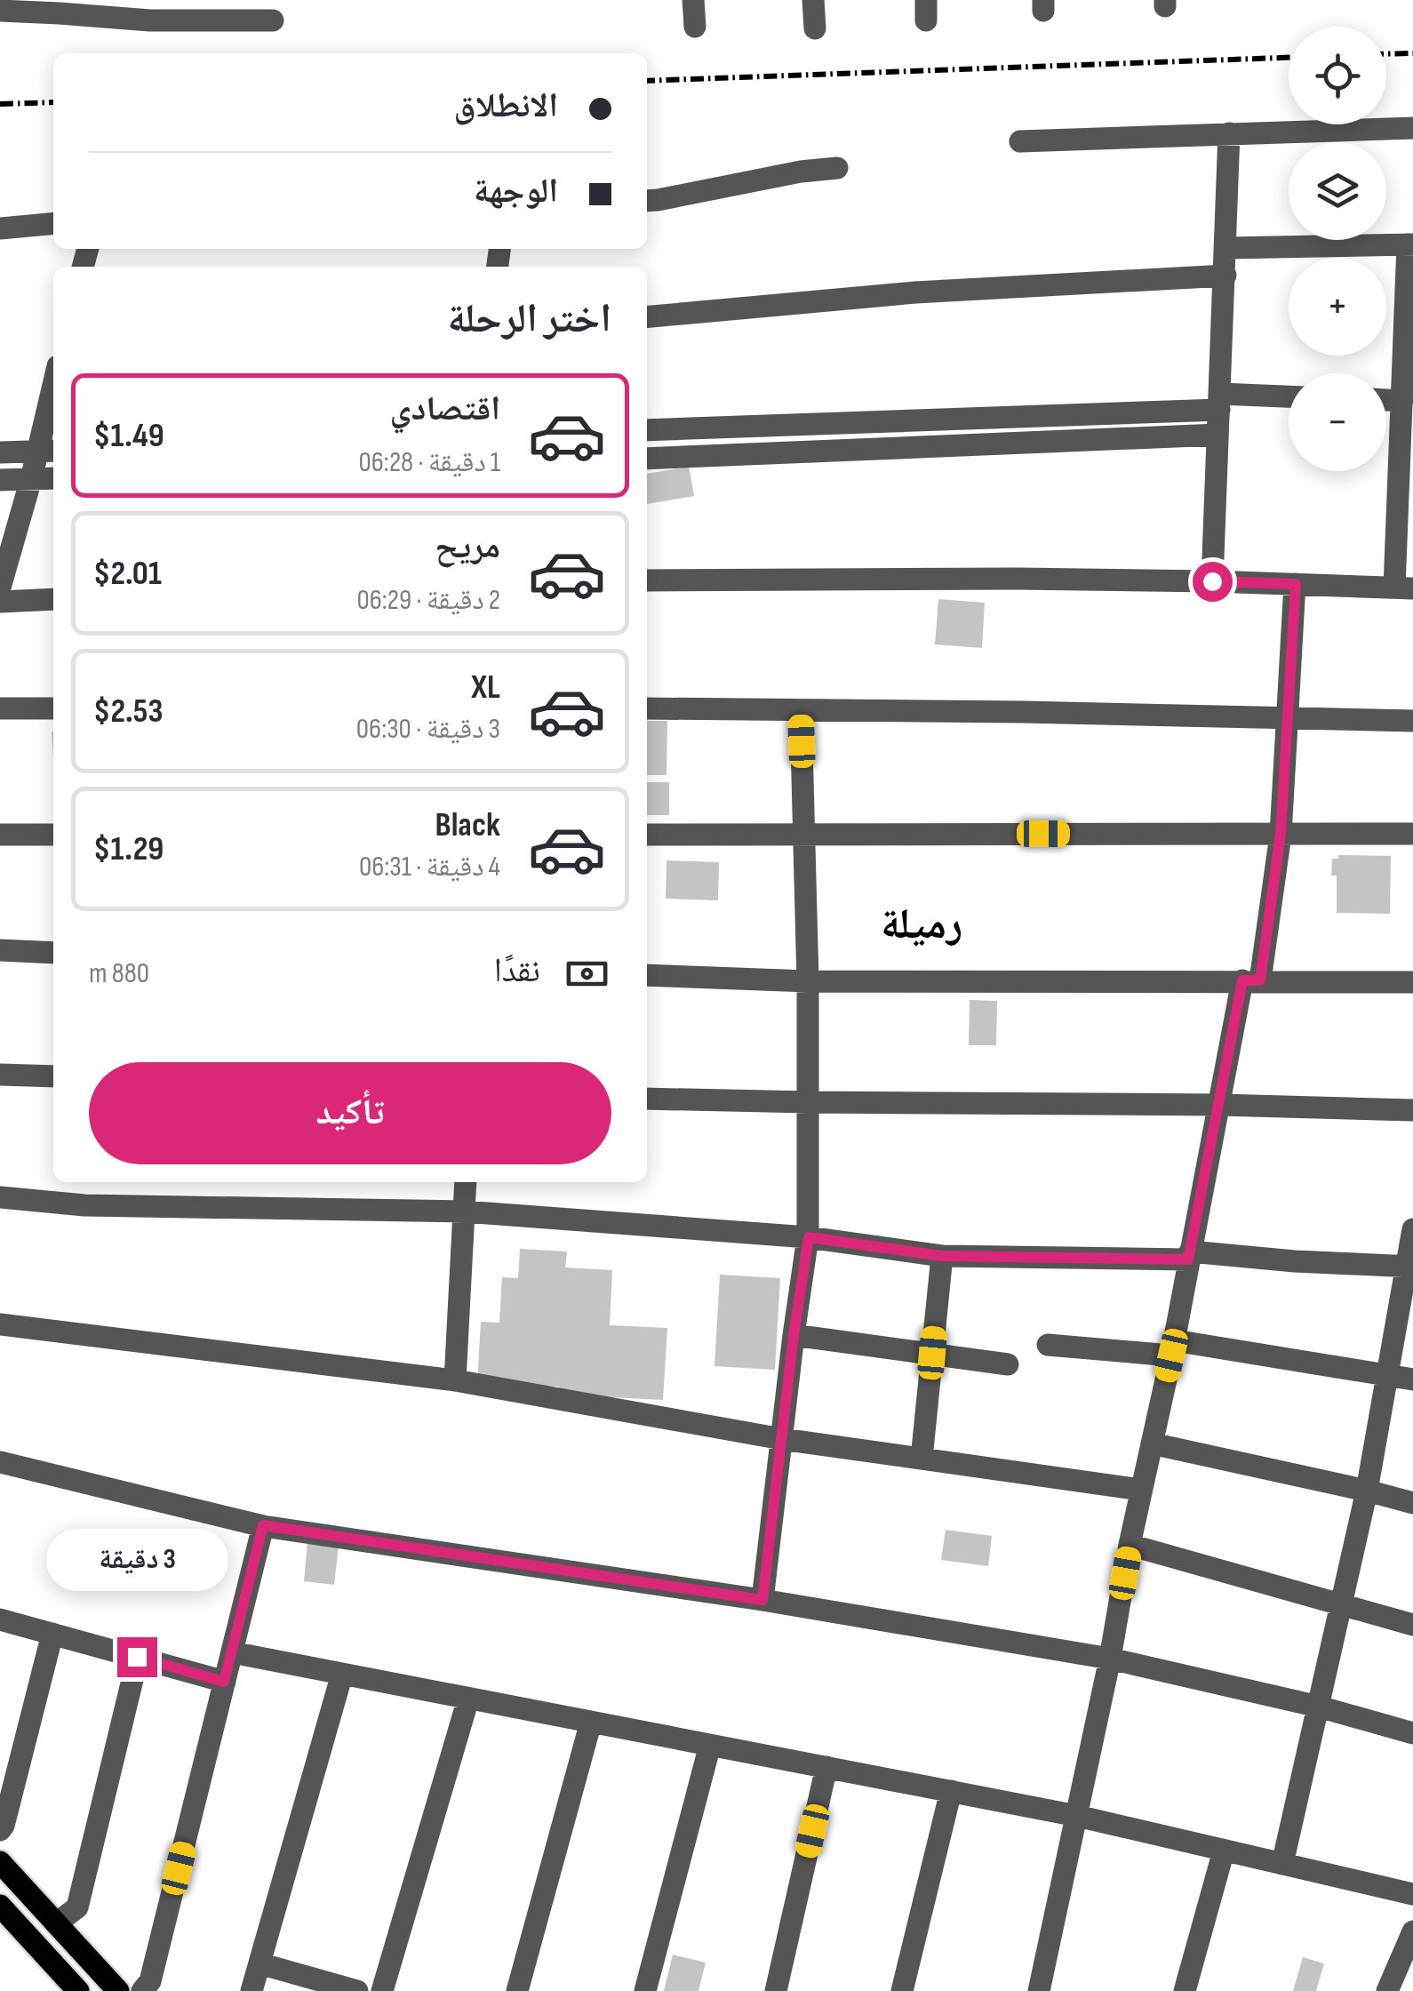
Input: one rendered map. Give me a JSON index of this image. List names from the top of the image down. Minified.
{"districts":["رميلة"],"page":{"map_buttons":["+","−"],"banner":["الانطلاق","الوجهة"],"heading":"اختر الرحلة","list":[{"name":"اقتصادي","note":"1 دقيقة · 06:28","value":"$1.49"},{"name":"مريح","note":"2 دقيقة · 06:29","value":"$2.01"},{"name":"XL","note":"3 دقيقة · 06:30","value":"$2.53"},{"name":"Black","note":"4 دقيقة · 06:31","value":"$1.29"}],"pay":["نقدًا","880 m"],"buttons":"تأكيد","bubble":"3 دقيقة"}}
